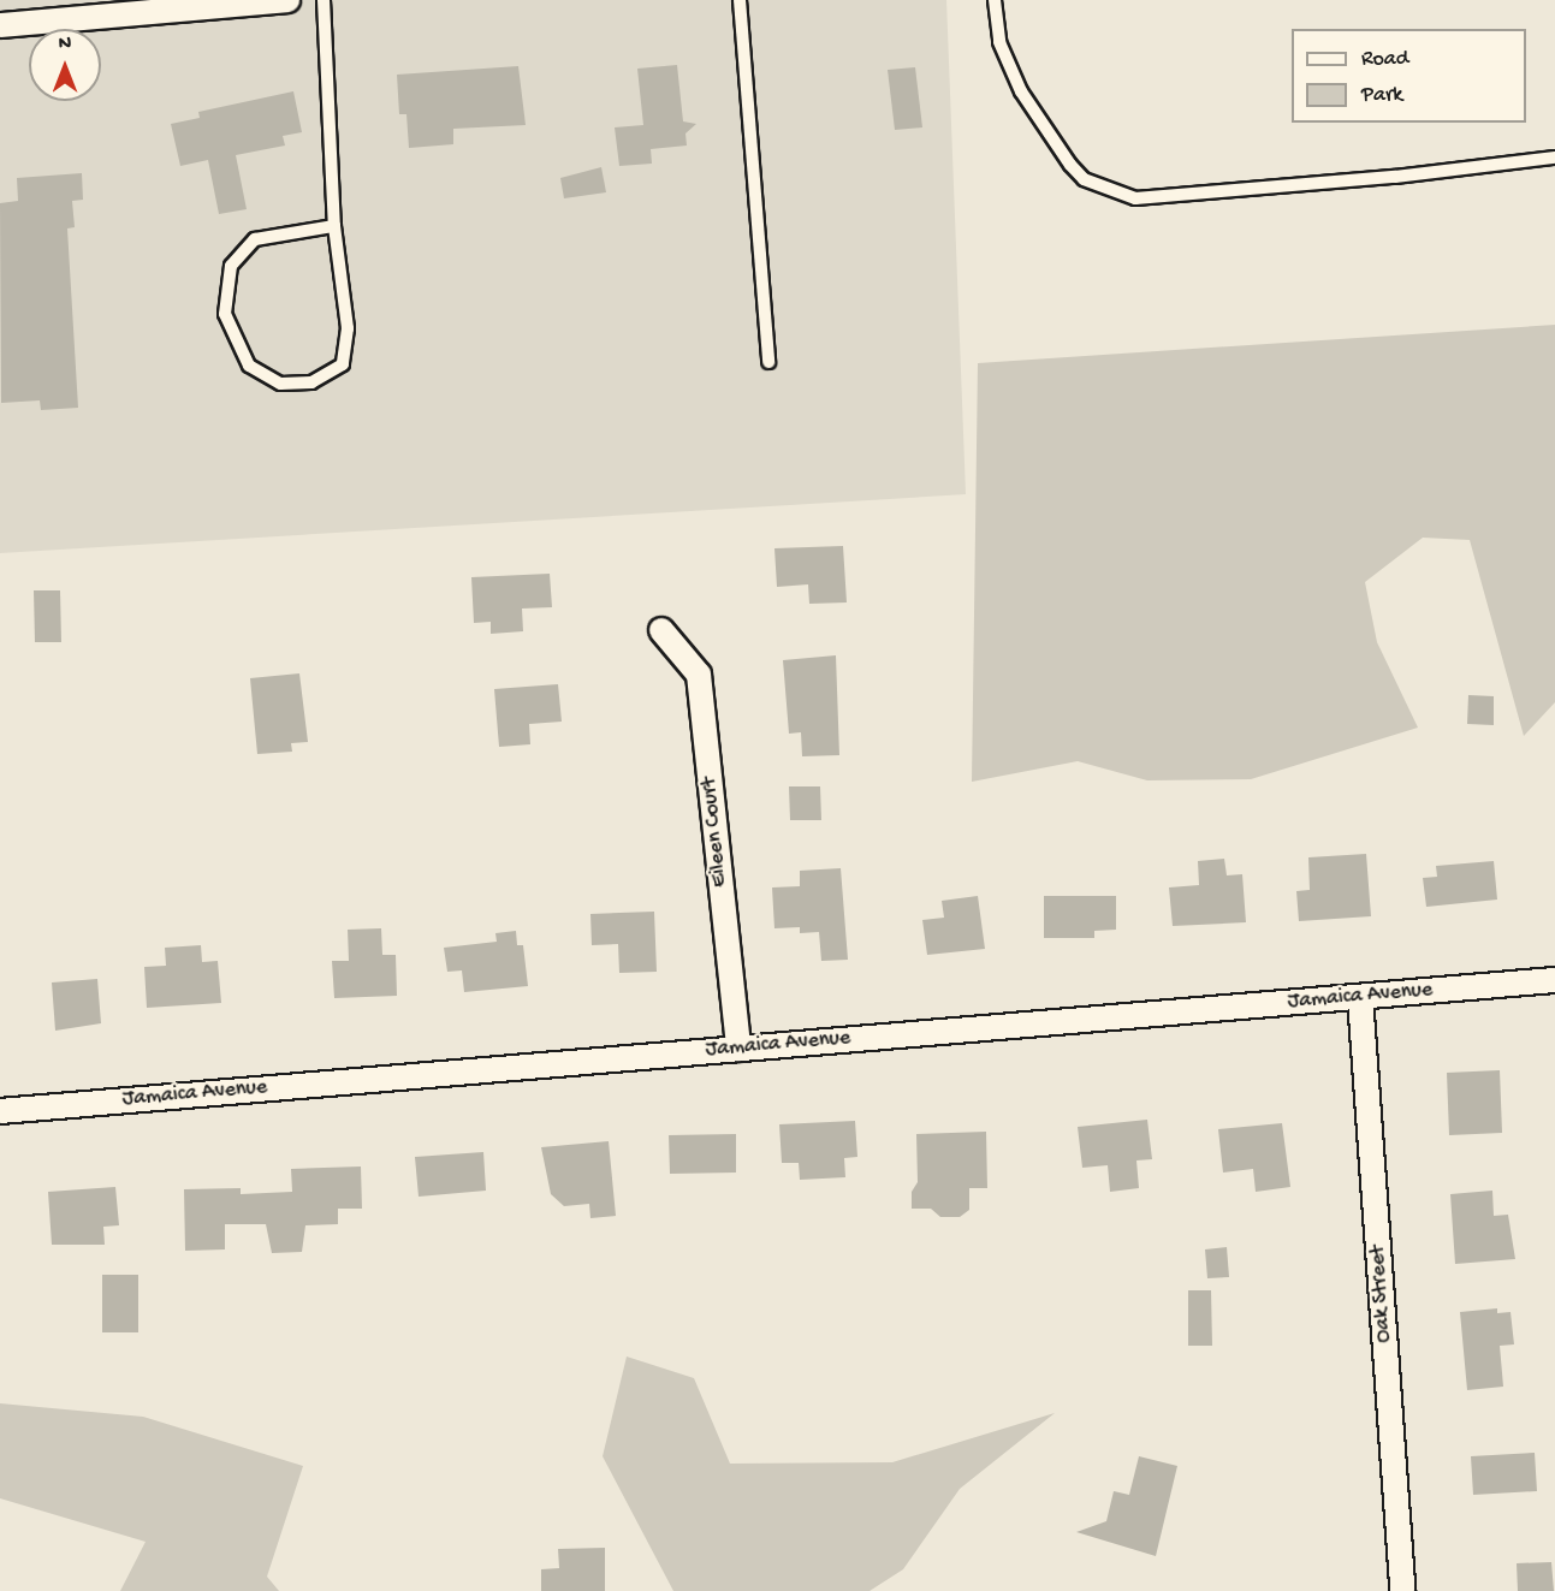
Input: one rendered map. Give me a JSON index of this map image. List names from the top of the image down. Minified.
{"streets":{"street":["Eileen Court","Jamaica Avenue","Oak Street"]},"crossings":[["Eileen Court","Jamaica Avenue"],["Jamaica Avenue","Oak Street"]],"legend":["Road","Park"],"north":"top"}
